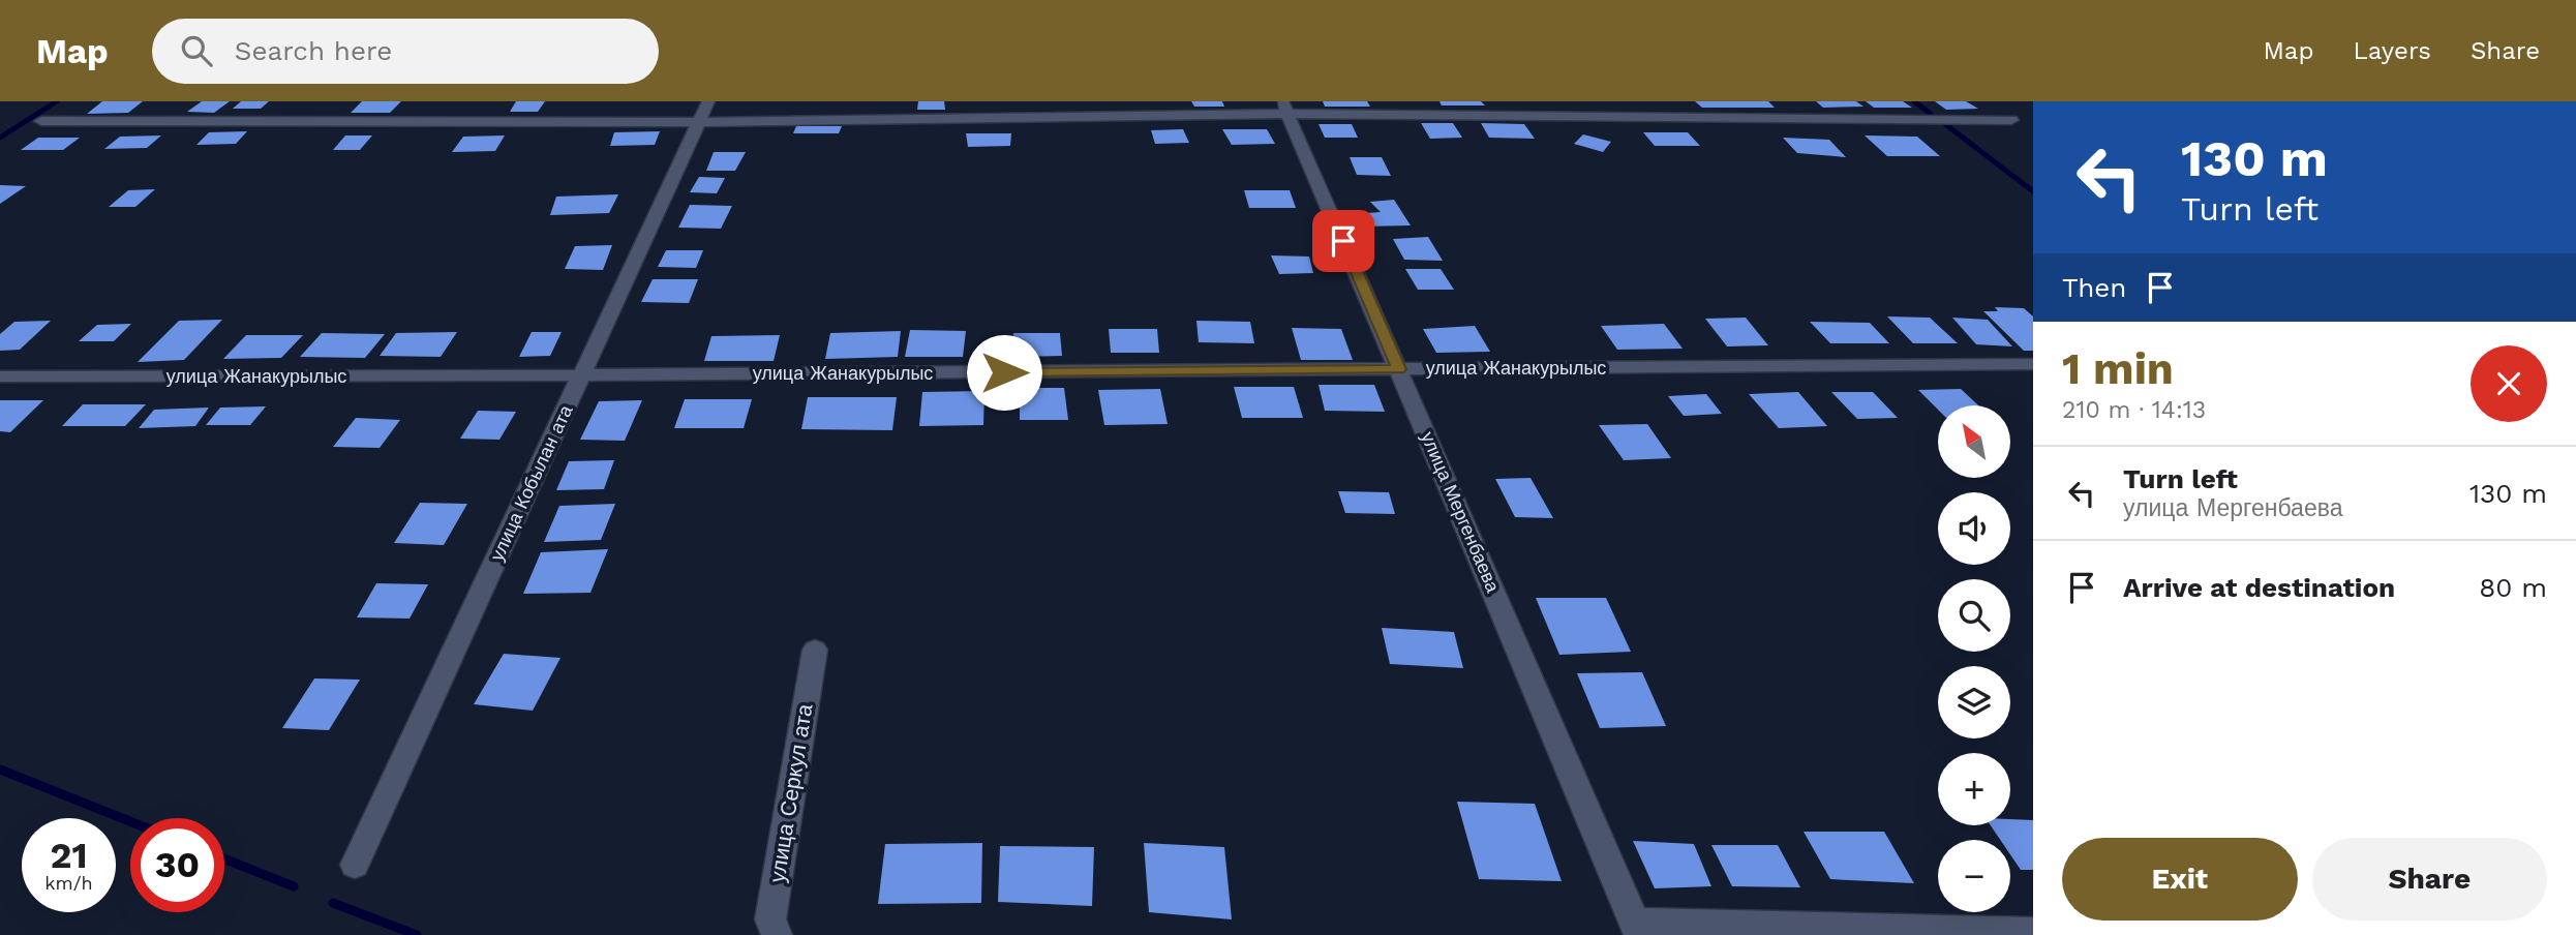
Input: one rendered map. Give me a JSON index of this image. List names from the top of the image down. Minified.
{"streets":{"street":["улица Жанакурылыс","улица Кобылан ата","улица Мергенбаева","улица Серкул ата"]},"crossings":[["улица Жанакурылыс","улица Кобылан ата"],["улица Жанакурылыс","улица Мергенбаева"]],"north":"top left","page":{"header":"Map","search":"Search here","nav":["Map","Layers","Share"],"turn":["130 m","Turn left"],"then":"Then","heading":["1 min","210 m · 14:13"],"map_buttons":["+","−"],"list":[{"name":"Turn left","note":"улица Мергенбаева","value":"130 m"},{"name":"Arrive at destination","value":"80 m"}],"speed":"21 km/h","limit":"30","buttons":["Exit","Share"]}}
